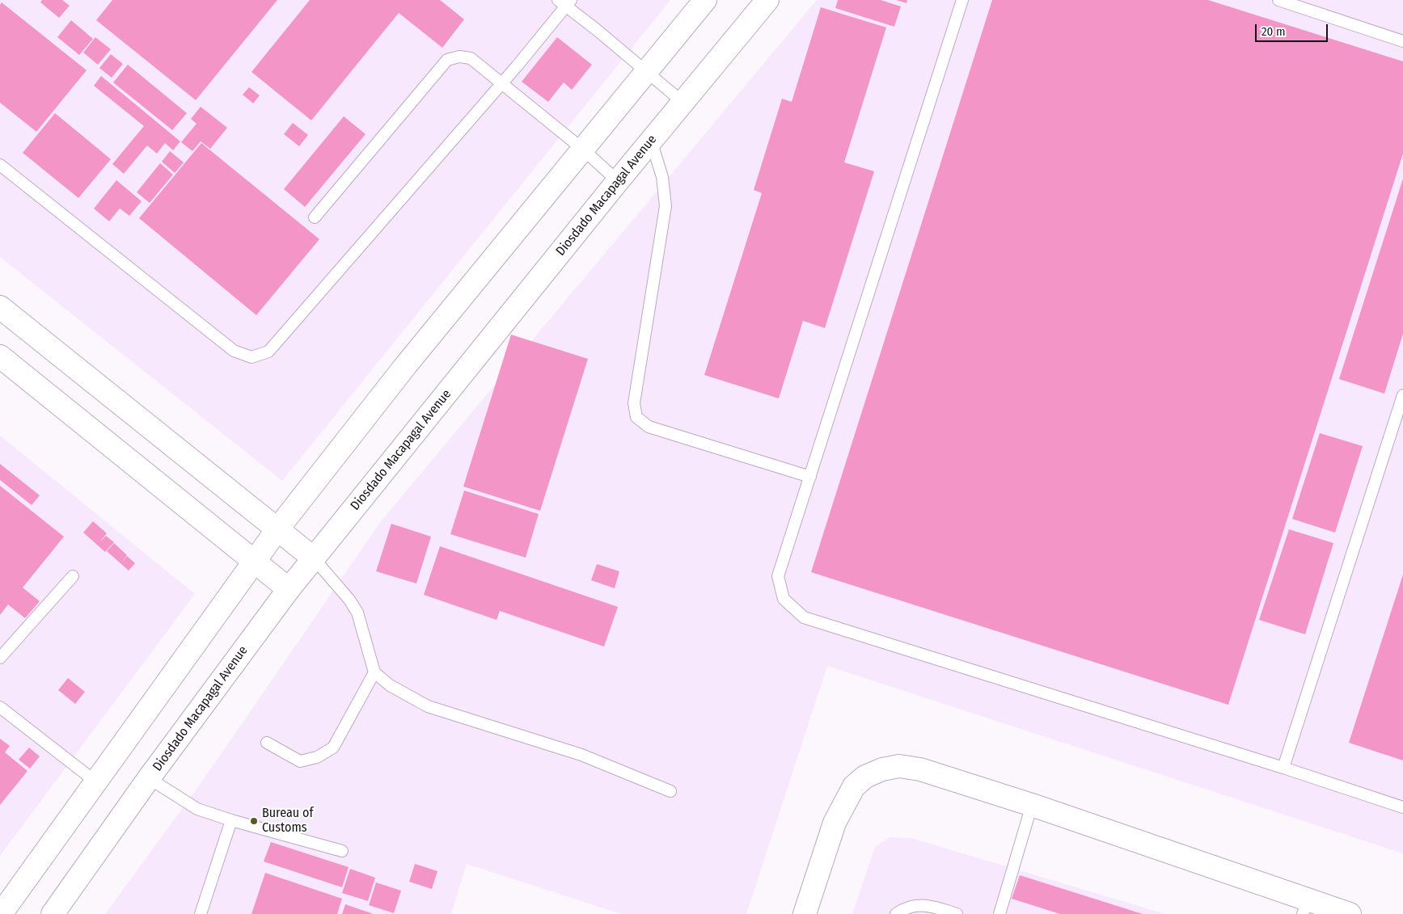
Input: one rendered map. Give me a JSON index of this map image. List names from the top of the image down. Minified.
{"streets":{"main road":["Diosdado Macapagal Avenue"]},"places":["Bureau of Customs"],"scale_bar":"20 m"}
